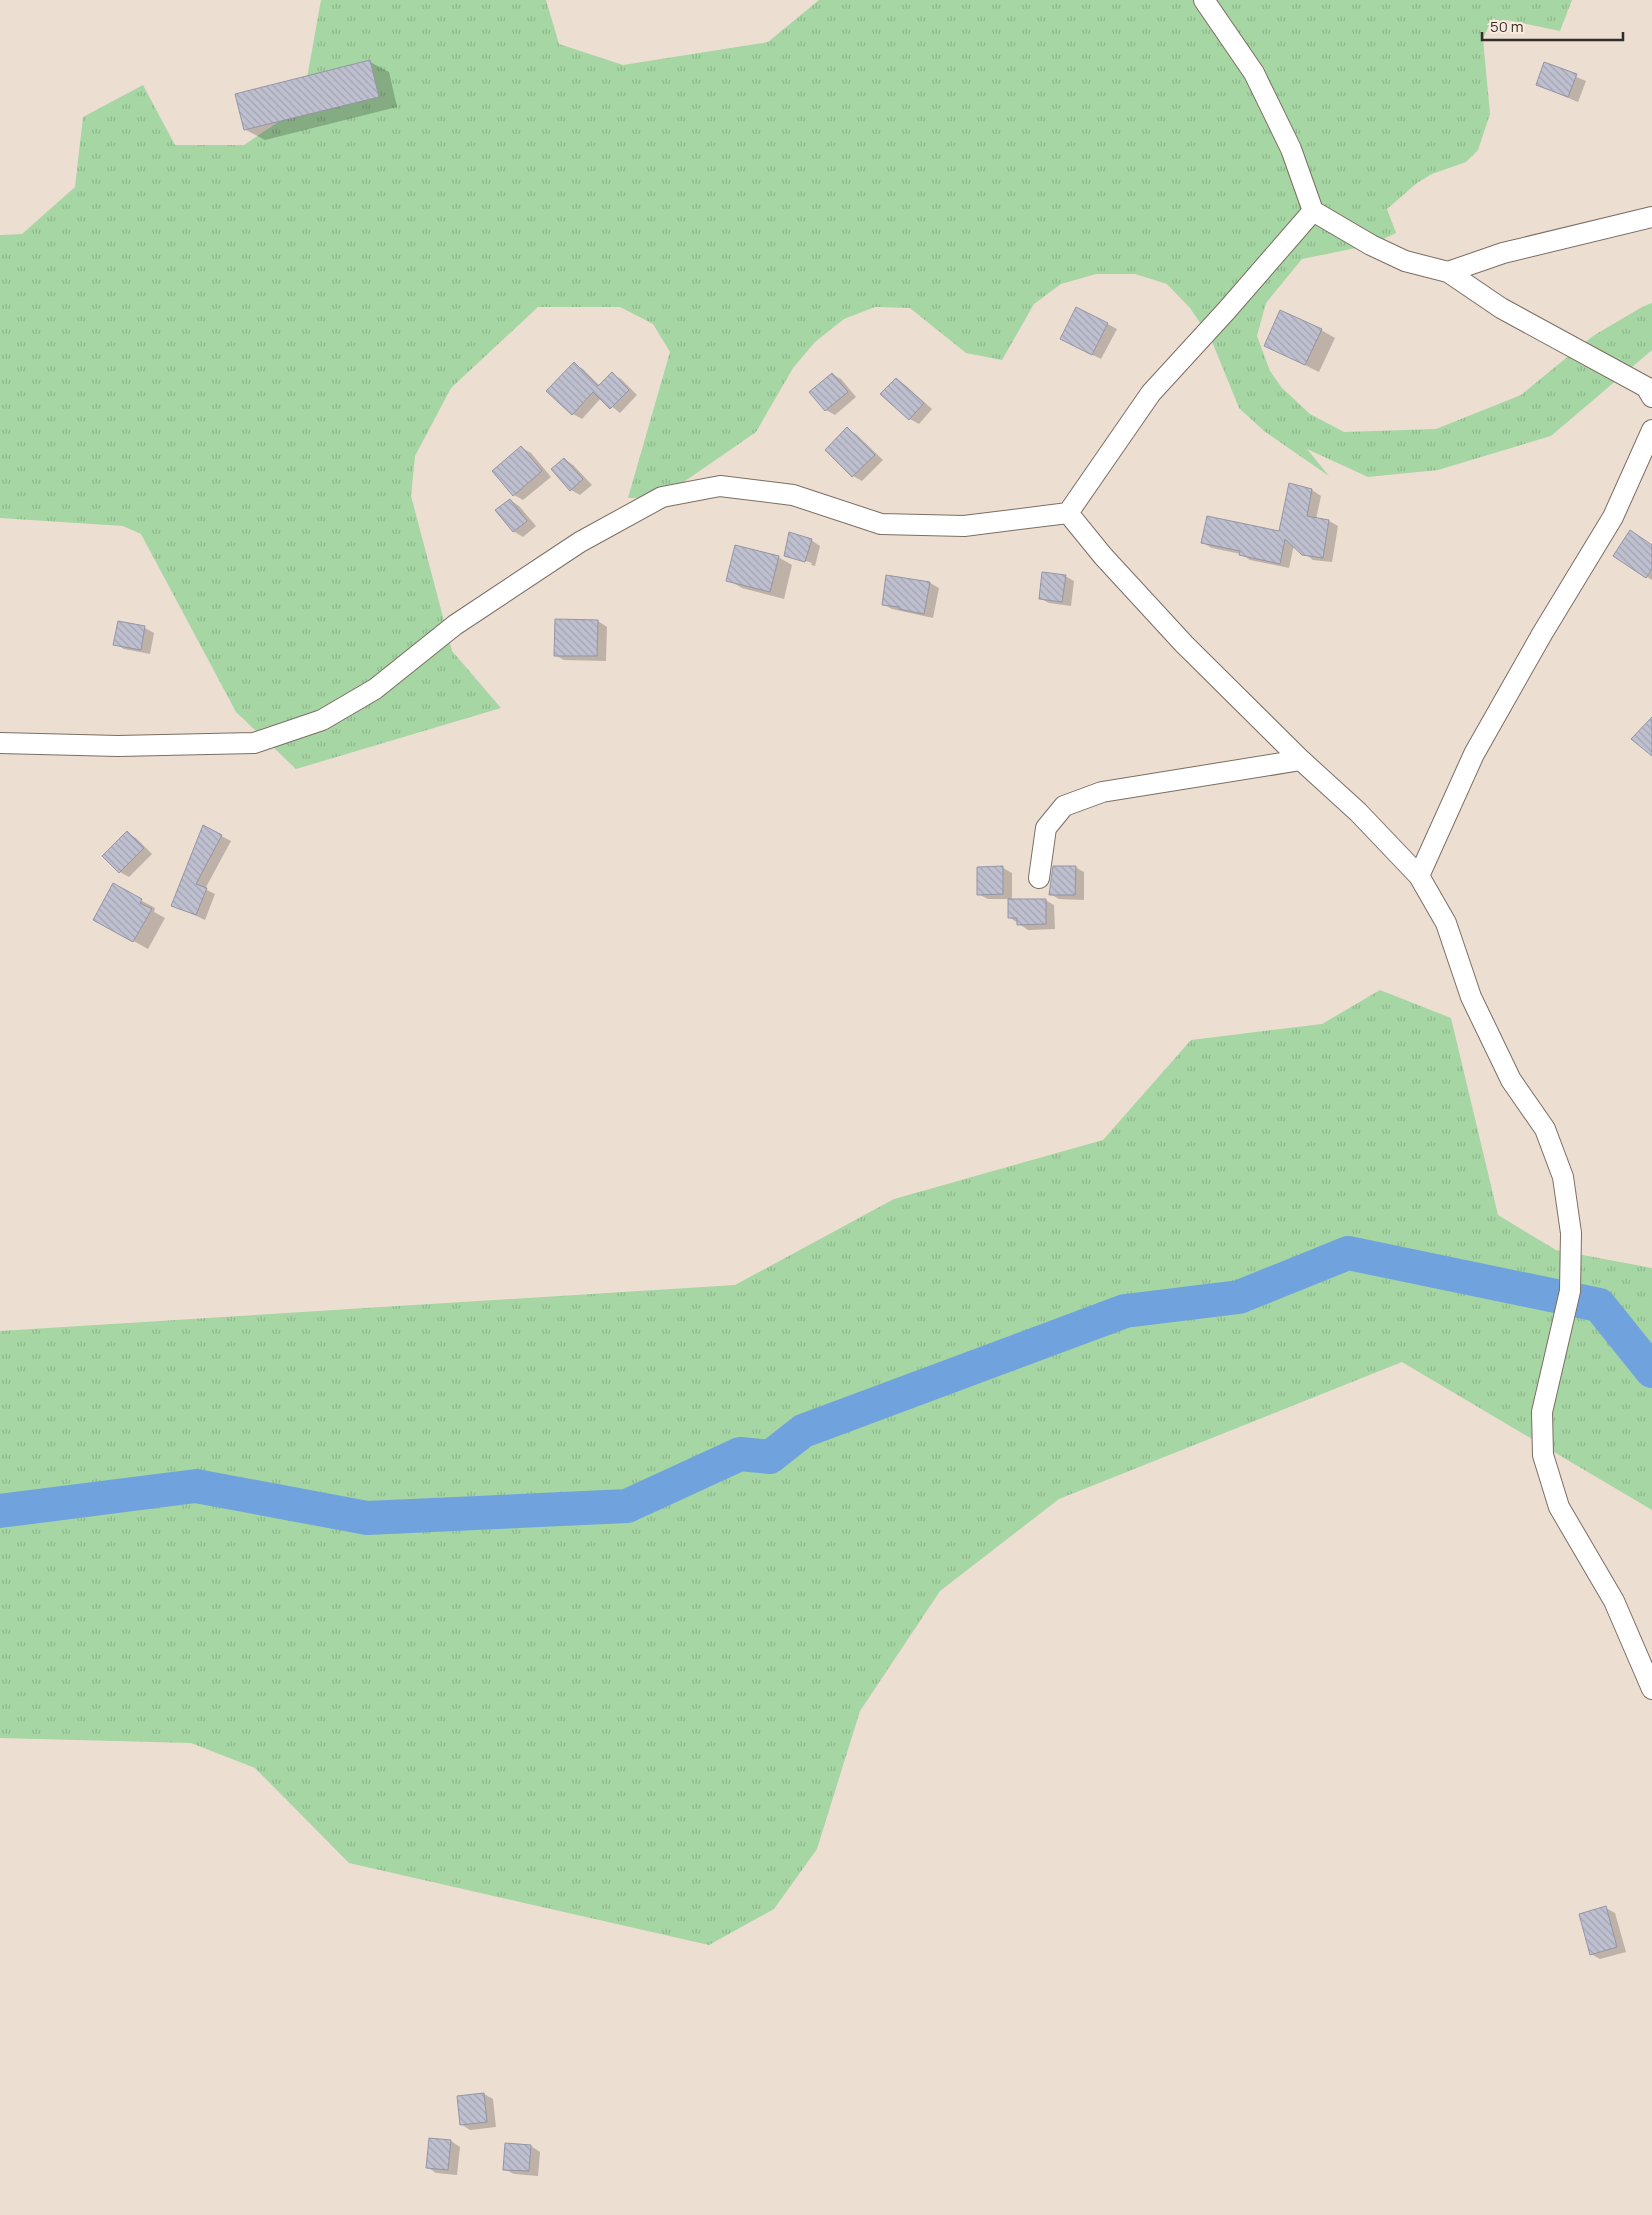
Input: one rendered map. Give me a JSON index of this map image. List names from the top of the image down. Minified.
{"scale_bar":"50 m"}
